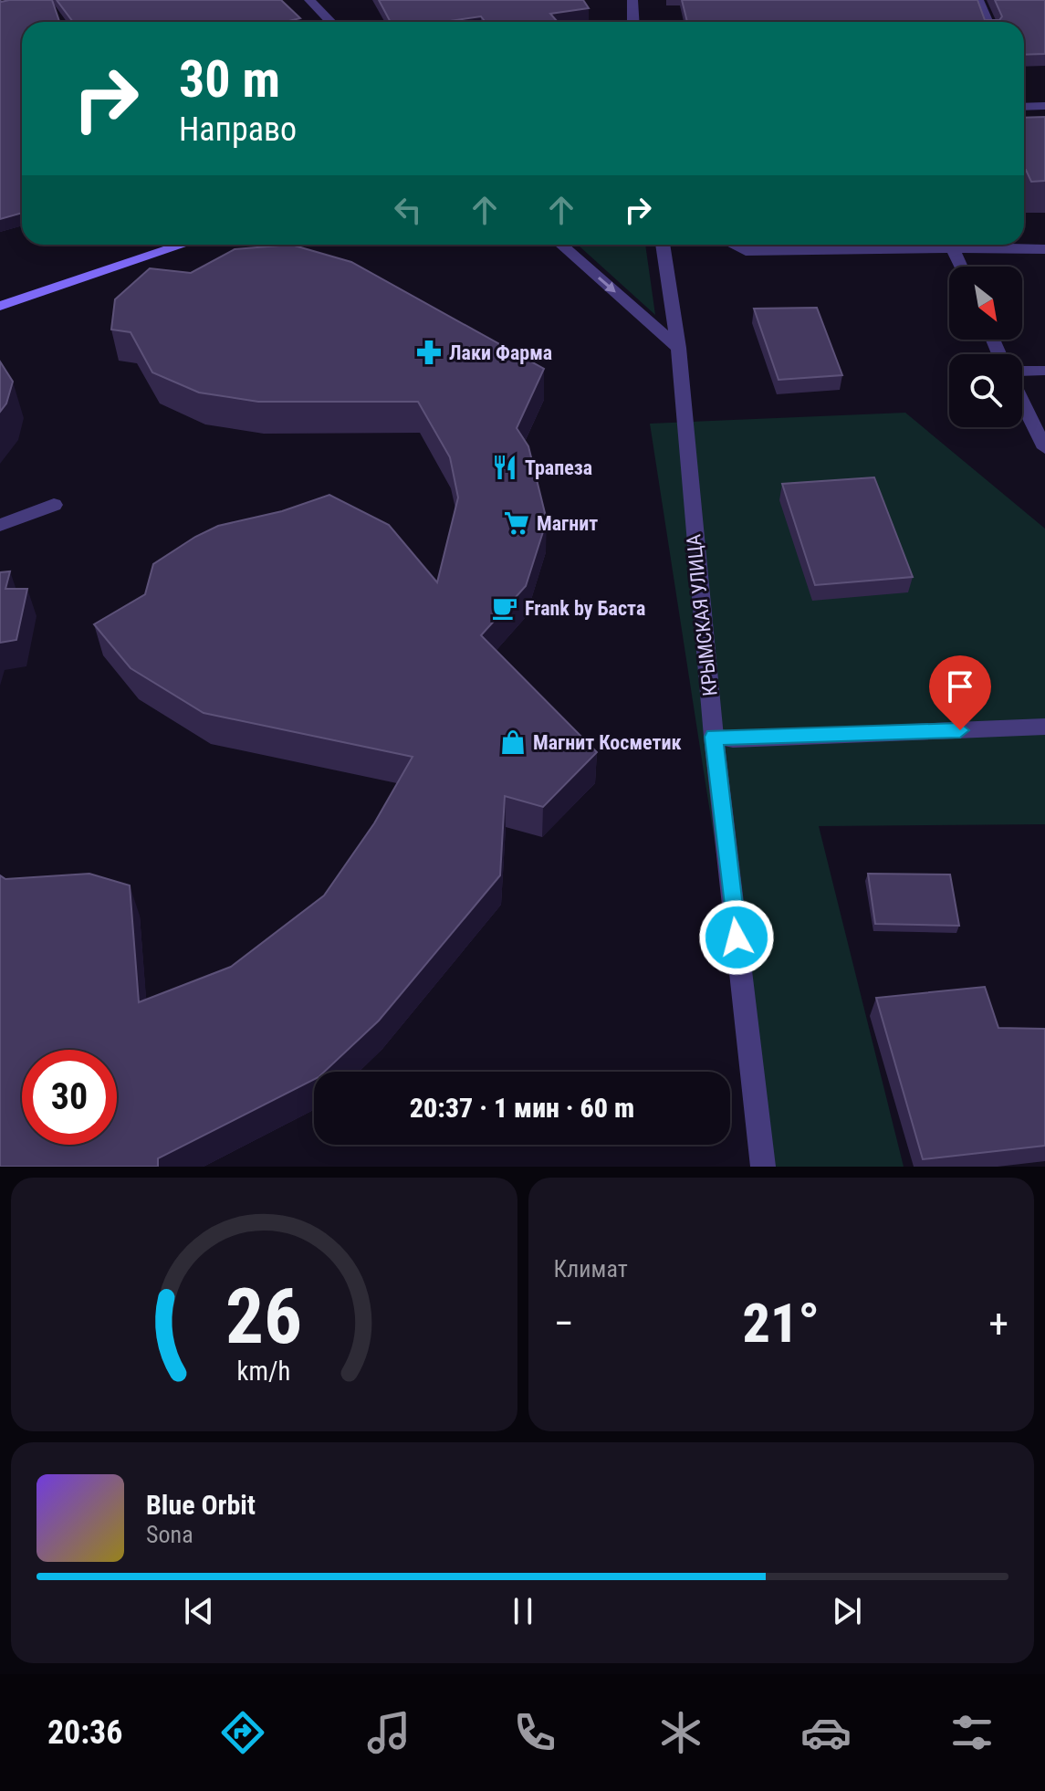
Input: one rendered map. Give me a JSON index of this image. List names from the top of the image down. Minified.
{"streets":{"street":["КРЫМСКАЯ УЛИЦА"]},"places":{"pharmacy":["Лаки Фарма"],"restaurant":["Трапеза"],"supermarket":["Магнит"],"cafe":["Frank by Баста"],"shop":["Магнит Косметик"]},"north":"bottom right","page":{"turn":["30 m","Направо"],"limit":"30","trip":"20:37 · 1 мин · 60 m","tile":"Климат","heat":["−","21°","+"],"song":["Blue Orbit","Sona"],"tabs":"20:36","gauge":["26","km/h"]}}
